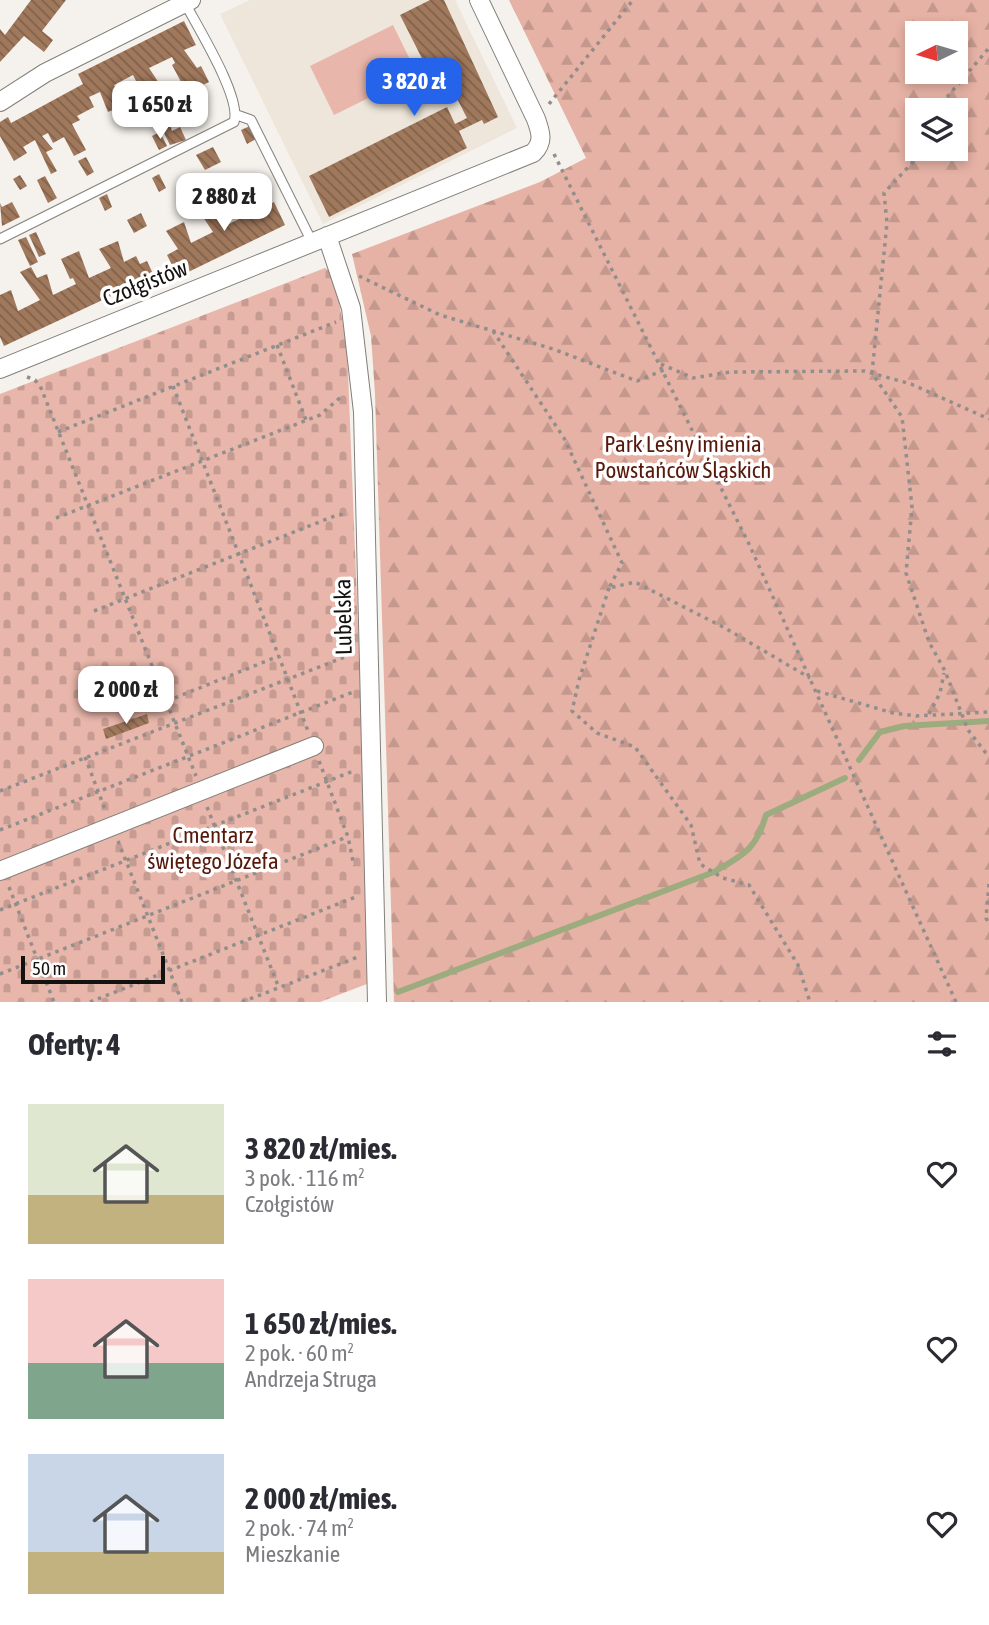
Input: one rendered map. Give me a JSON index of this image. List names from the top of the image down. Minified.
{"streets":{"street":["Czołgistów","Lubelska"]},"crossings":[["Czołgistów","Lubelska"]],"parks":["Park Leśny imienia Powstańców Śląskich","Cmentarz świętego Józefa"],"scale_bar":"50 m","north":"left","page":{"price":["3 820 zł","1 650 zł","2 880 zł","2 000 zł"],"scale":"50 m","heading":"Oferty: 4","list":[{"name":"3 820 zł/mies.","note":"3 pok. · 116 m² · Czołgistów"},{"name":"1 650 zł/mies.","note":"2 pok. · 60 m² · Andrzeja Struga"},{"name":"2 000 zł/mies.","note":"2 pok. · 74 m² · Mieszkanie"}]}}
